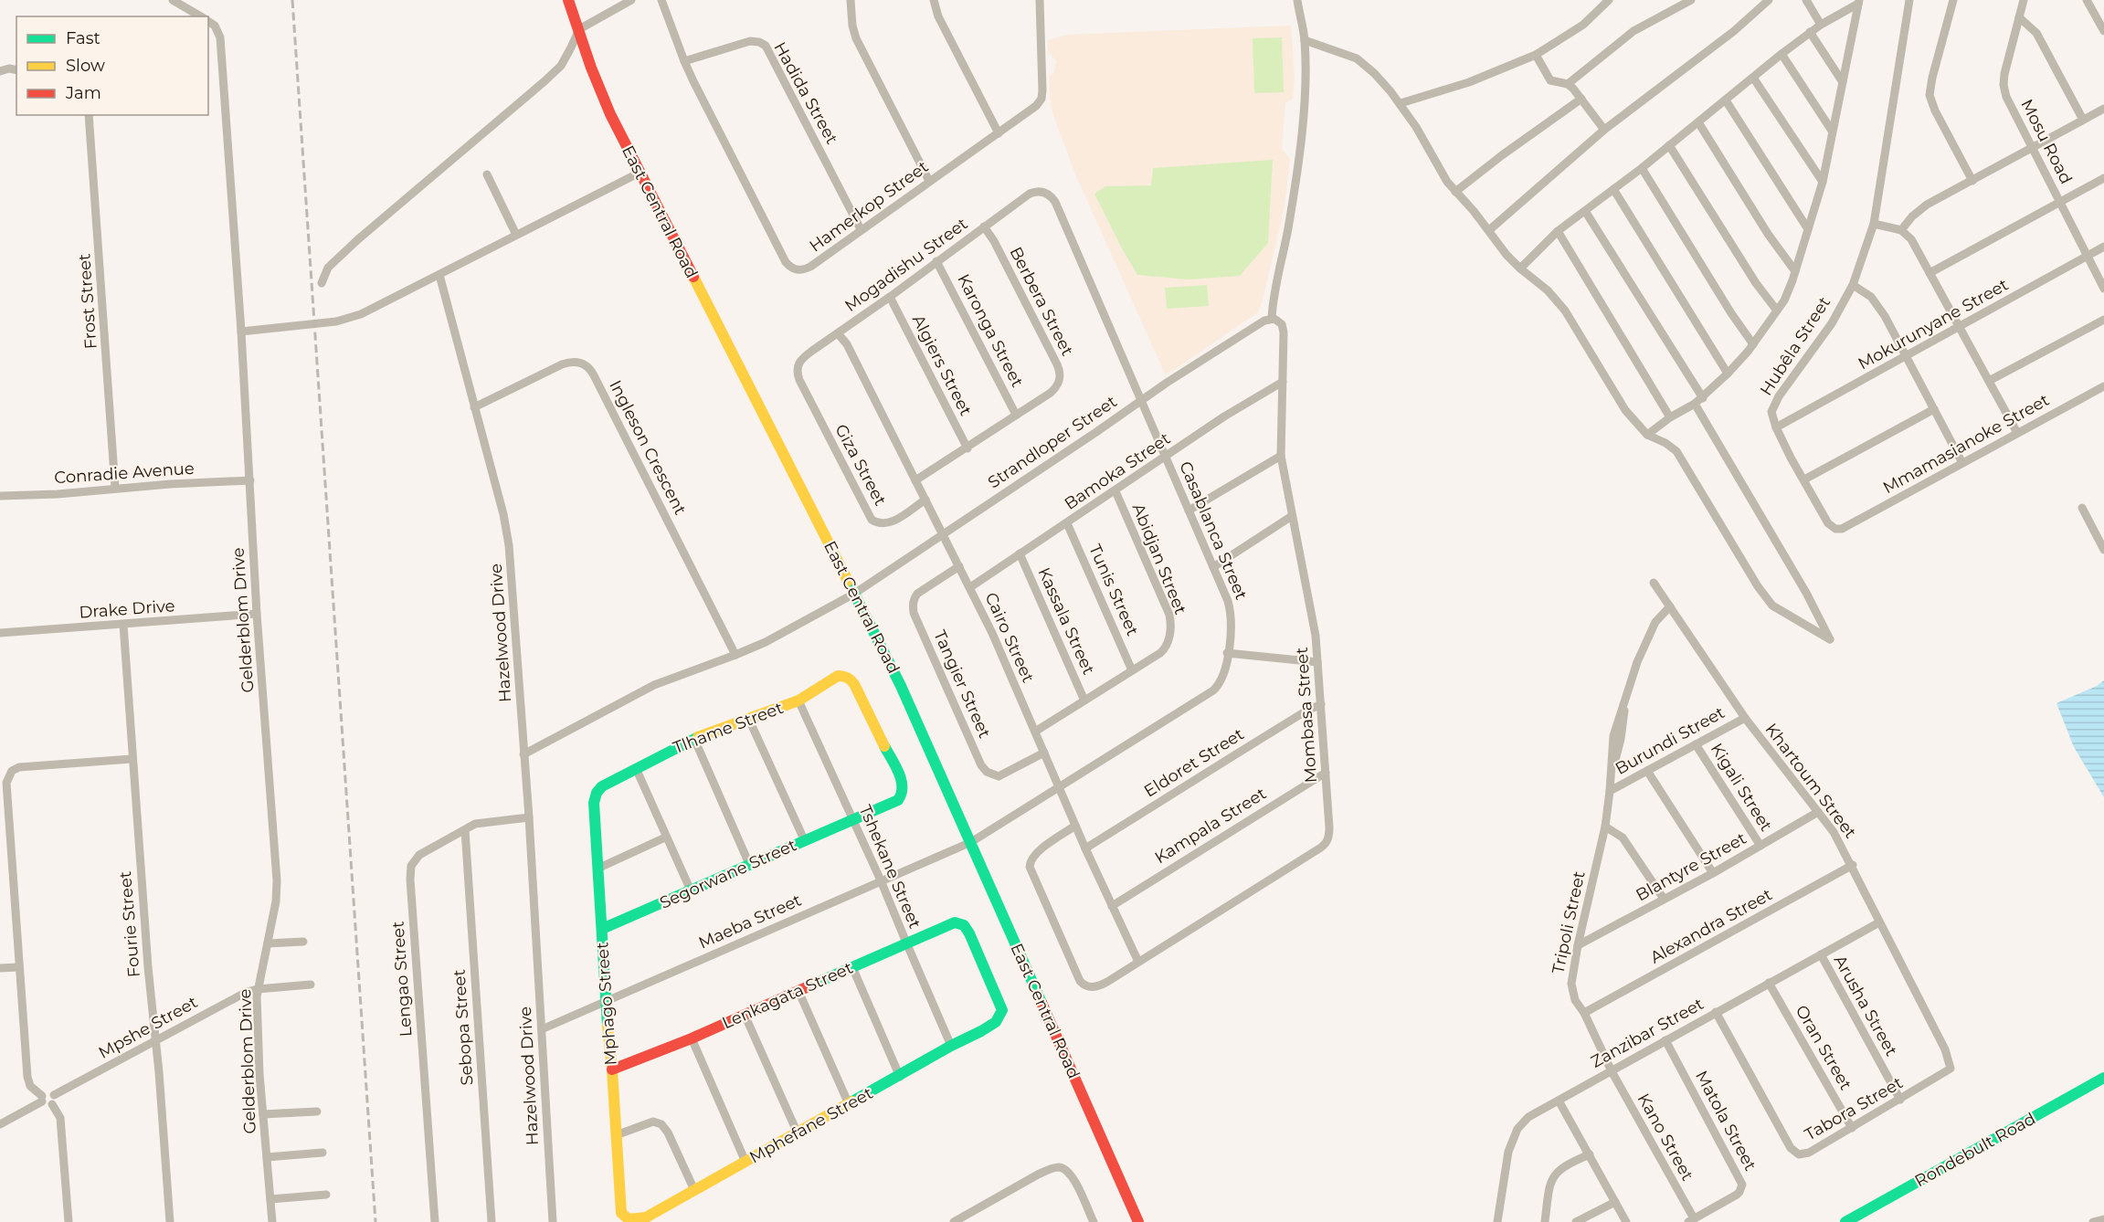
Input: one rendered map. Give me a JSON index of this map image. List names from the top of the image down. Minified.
{"streets":{"street":["Hadida Street","Mosu Road","Hamerkop Street","East Central Road","Mogadishu Street","Frost Street","Berbera Street","Mokurunyane Street","Karonga Street","Hubêla Street","Algiers Street","Strandloper Street","Mmamasianoke Street","Ingleson Crescent","Giza Street","Bamoka Street","Conradie Avenue","Casablanca Street","Abidjan Street","Tunis Street","Drake Drive","Gelderblom Drive","Kassala Street","Hazelwood Drive","Cairo Street","Tangier Street","Mombasa Street","Tlhame Street","Burundi Street","Eldoret Street","Khartoum Street","Kigali Street","Kampala Street","Tshekane Street","Blantyre Street","Segorwane Street","Maeba Street","Tripoli Street","Fourie Street","Alexandra Street","Lengao Street","Lenkagata Street","Mphago Street","Arusha Street","Mpshe Street","Sebopa Street","Zanzibar Street","Oran Street","Tabora Street","Matola Street","Mphefane Street","Kano Street","Rondebult Road"]},"crossings":[["Hadida Street","Hamerkop Street"],["Mosu Road","Mokurunyane Street"],["East Central Road","Strandloper Street"],["East Central Road","Casablanca Street"],["East Central Road","Maeba Street"],["Mogadishu Street","Berbera Street"],["Mogadishu Street","Karonga Street"],["Mogadishu Street","Algiers Street"],["Mogadishu Street","Giza Street"],["Mogadishu Street","Casablanca Street"],["Mogadishu Street","Cairo Street"],["Frost Street","Conradie Avenue"],["Berbera Street","Karonga Street"],["Berbera Street","Algiers Street"],["Berbera Street","Cairo Street"],["Mokurunyane Street","Hubêla Street"],["Hubêla Street","Mmamasianoke Street"],["Strandloper Street","Casablanca Street"],["Strandloper Street","Cairo Street"],["Strandloper Street","Mombasa Street"],["Ingleson Crescent","Hazelwood Drive"],["Giza Street","Cairo Street"],["Bamoka Street","Casablanca Street"],["Bamoka Street","Abidjan Street"],["Bamoka Street","Tunis Street"],["Bamoka Street","Kassala Street"],["Bamoka Street","Cairo Street"],["Bamoka Street","Mombasa Street"],["Conradie Avenue","Gelderblom Drive"],["Casablanca Street","Cairo Street"],["Casablanca Street","Maeba Street"],["Abidjan Street","Tunis Street"],["Abidjan Street","Kassala Street"],["Abidjan Street","Cairo Street"],["Drake Drive","Gelderblom Drive"],["Drake Drive","Fourie Street"],["Gelderblom Drive","Mpshe Street"],["Hazelwood Drive","Maeba Street"],["Hazelwood Drive","Lengao Street"],["Cairo Street","Tangier Street"],["Cairo Street","Mombasa Street"],["Cairo Street","Eldoret Street"],["Cairo Street","Kampala Street"],["Mombasa Street","Eldoret Street"],["Mombasa Street","Kampala Street"],["Tlhame Street","Tshekane Street"],["Tlhame Street","Segorwane Street"],["Tlhame Street","Mphago Street"],["Burundi Street","Khartoum Street"],["Burundi Street","Kigali Street"],["Burundi Street","Tripoli Street"],["Khartoum Street","Blantyre Street"],["Khartoum Street","Tripoli Street"],["Khartoum Street","Alexandra Street"],["Khartoum Street","Zanzibar Street"],["Khartoum Street","Tabora Street"],["Kigali Street","Blantyre Street"],["Tshekane Street","Segorwane Street"],["Tshekane Street","Maeba Street"],["Tshekane Street","Lenkagata Street"],["Tshekane Street","Mphefane Street"],["Blantyre Street","Tripoli Street"],["Segorwane Street","Mphago Street"],["Maeba Street","Mphago Street"],["Tripoli Street","Alexandra Street"],["Tripoli Street","Zanzibar Street"],["Tripoli Street","Kano Street"],["Fourie Street","Mpshe Street"],["Lengao Street","Sebopa Street"],["Lenkagata Street","Mphago Street"],["Lenkagata Street","Mphefane Street"],["Mphago Street","Mphefane Street"],["Arusha Street","Zanzibar Street"],["Arusha Street","Tabora Street"],["Zanzibar Street","Oran Street"],["Zanzibar Street","Tabora Street"],["Zanzibar Street","Matola Street"],["Zanzibar Street","Kano Street"],["Oran Street","Tabora Street"],["Matola Street","Kano Street"]],"legend":["Fast","Slow","Jam"]}
